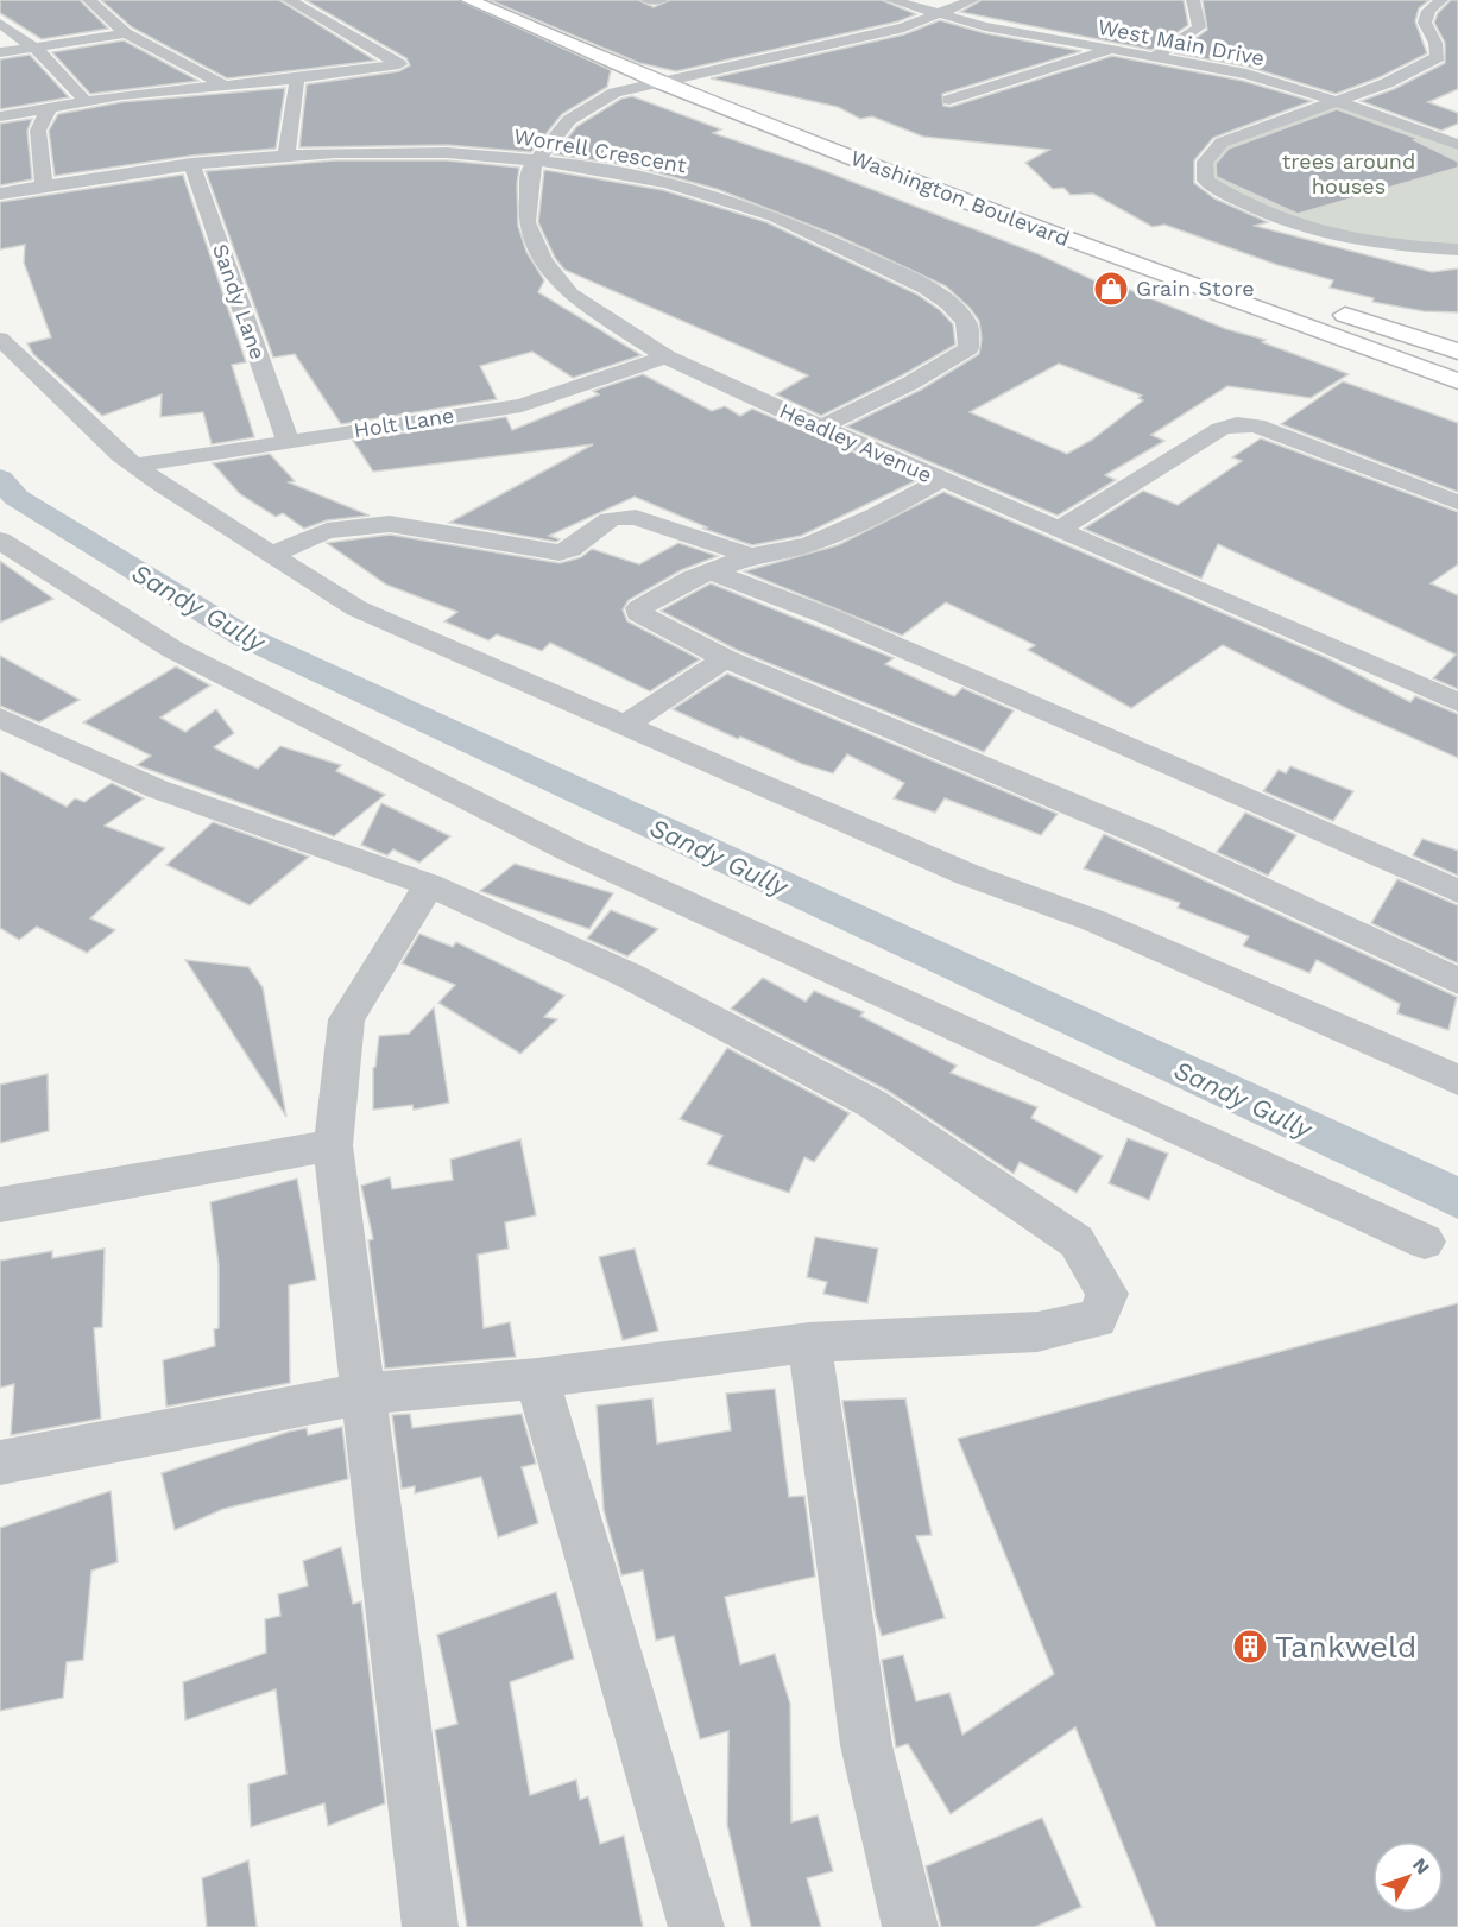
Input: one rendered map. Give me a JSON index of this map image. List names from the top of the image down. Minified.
{"streets":{"highway":["Washington Boulevard"],"street":["West Main Drive","Worrell Crescent","Sandy Lane","Holt Lane","Headley Avenue"]},"crossings":[["Worrell Crescent","Sandy Lane"],["Worrell Crescent","Headley Avenue"],["Washington Boulevard","Headley Avenue"],["Sandy Lane","Holt Lane"],["Holt Lane","Headley Avenue"]],"water":["Sandy Gully"],"parks":["trees around houses"],"places":{"shop":["Grain Store"],"building":["Tankweld"]},"north":"top right"}
